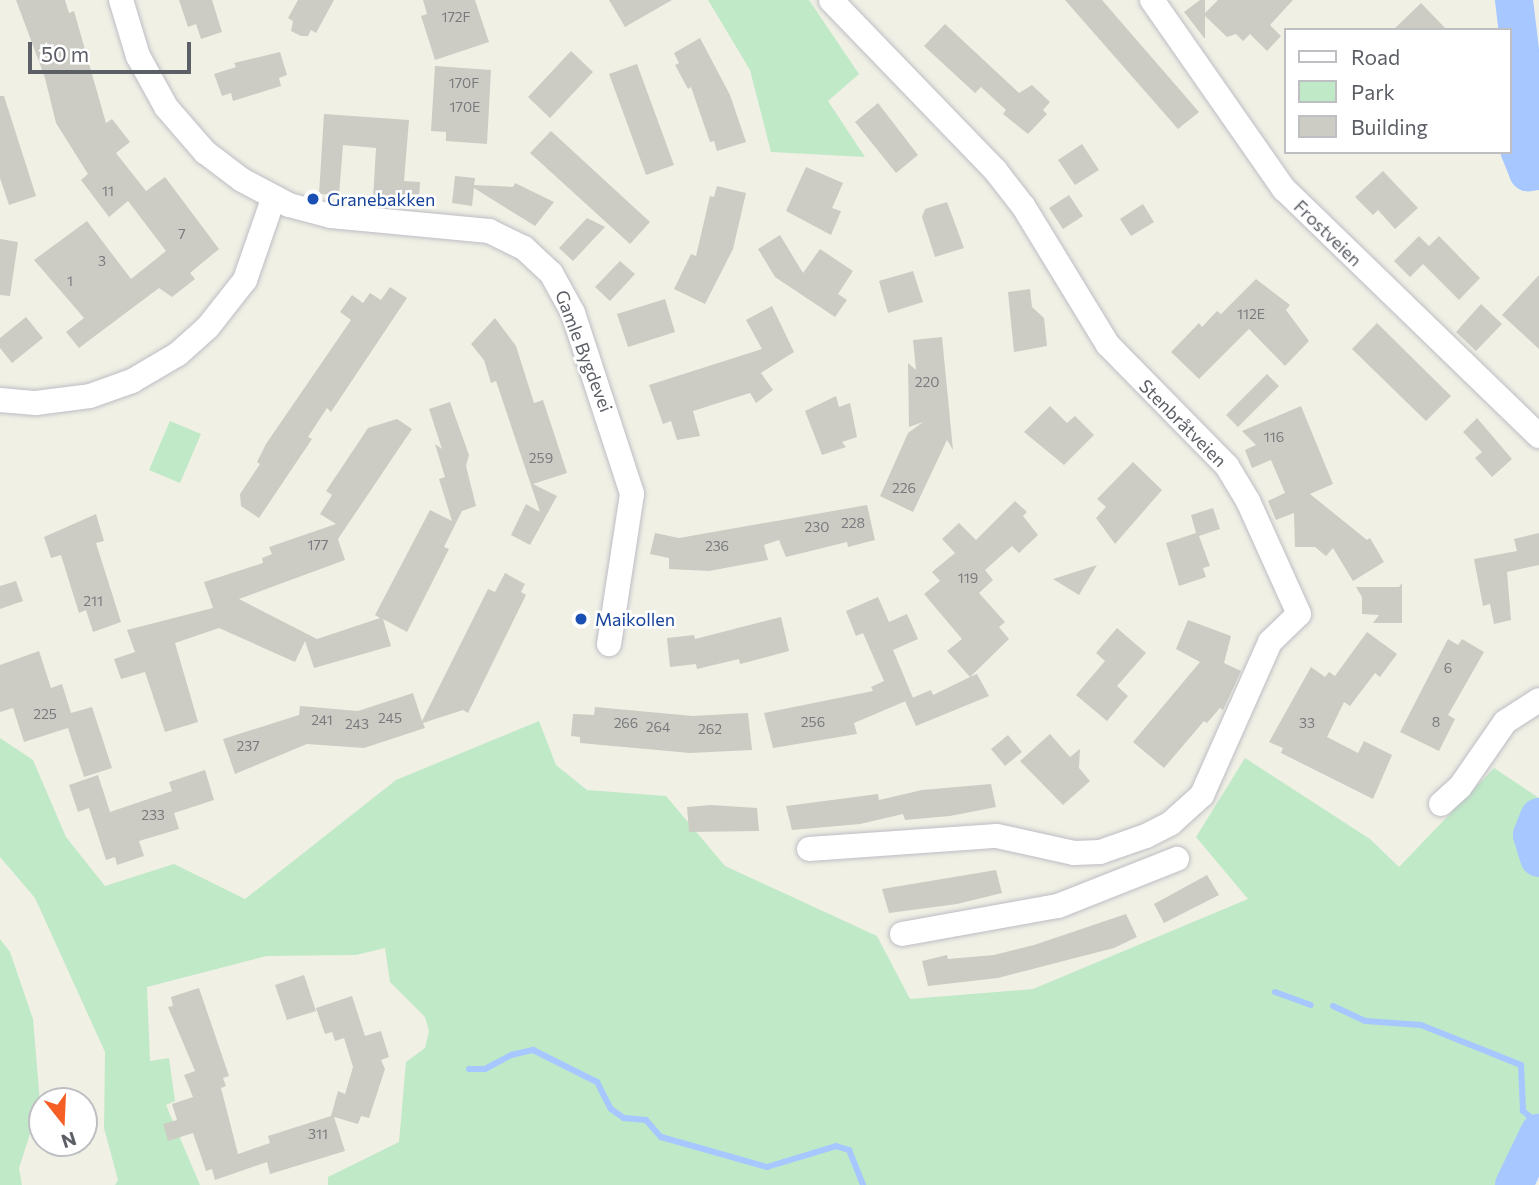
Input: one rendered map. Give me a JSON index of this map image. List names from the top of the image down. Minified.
{"streets":{"street":["Frostveien","Gamle Bygdevei","Stenbråtveien"]},"places":["Granebakken","Maikollen"],"house_numbers":["172F","170F","170E","11","7","3","1","112E","220","116","259","226","228","230","177","236","119","211","6","225","245","241","256","8","266","33","243","264","262","237","233","311"],"legend":["Road","Park","Building"],"scale_bar":"50 m","north":"bottom"}
